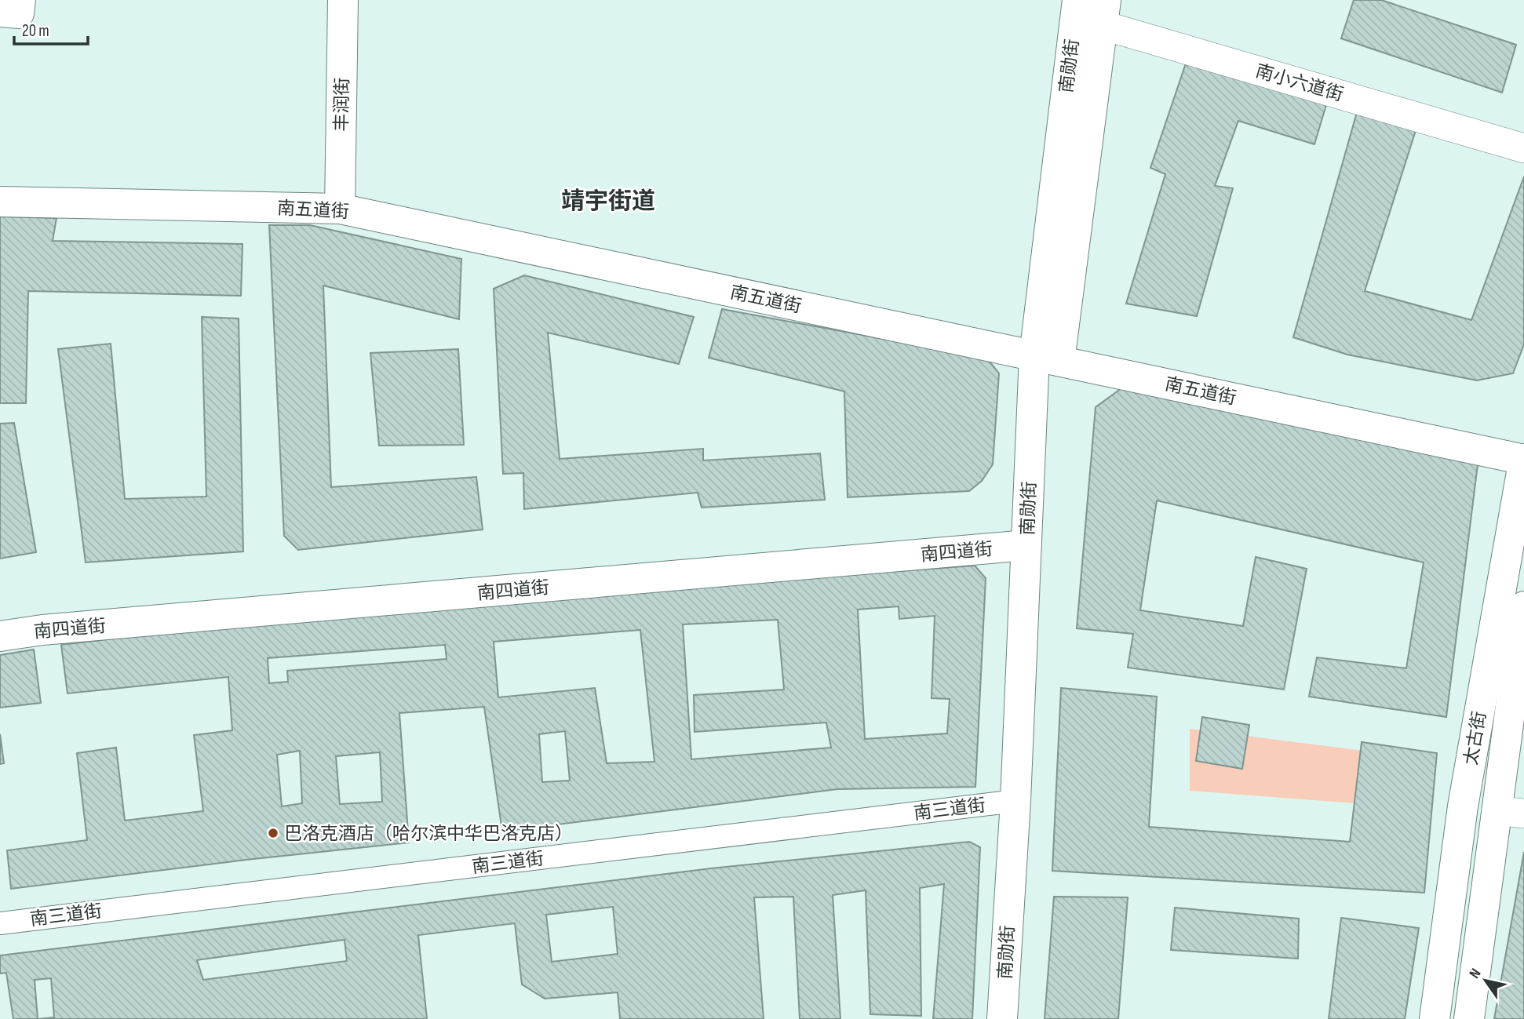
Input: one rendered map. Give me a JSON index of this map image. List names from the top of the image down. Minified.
{"streets":{"street":["南勋街","南小六道街","丰润街","南五道街","南四道街","太古街","南三道街"]},"crossings":[["南勋街","南小六道街"],["南勋街","南五道街"],["南勋街","南四道街"],["南勋街","南三道街"],["丰润街","南五道街"],["南五道街","太古街"]],"districts":["靖宇街道"],"places":["巴洛克酒店（哈尔滨中华巴洛克店）"],"scale_bar":"20 m","north":"top left"}
